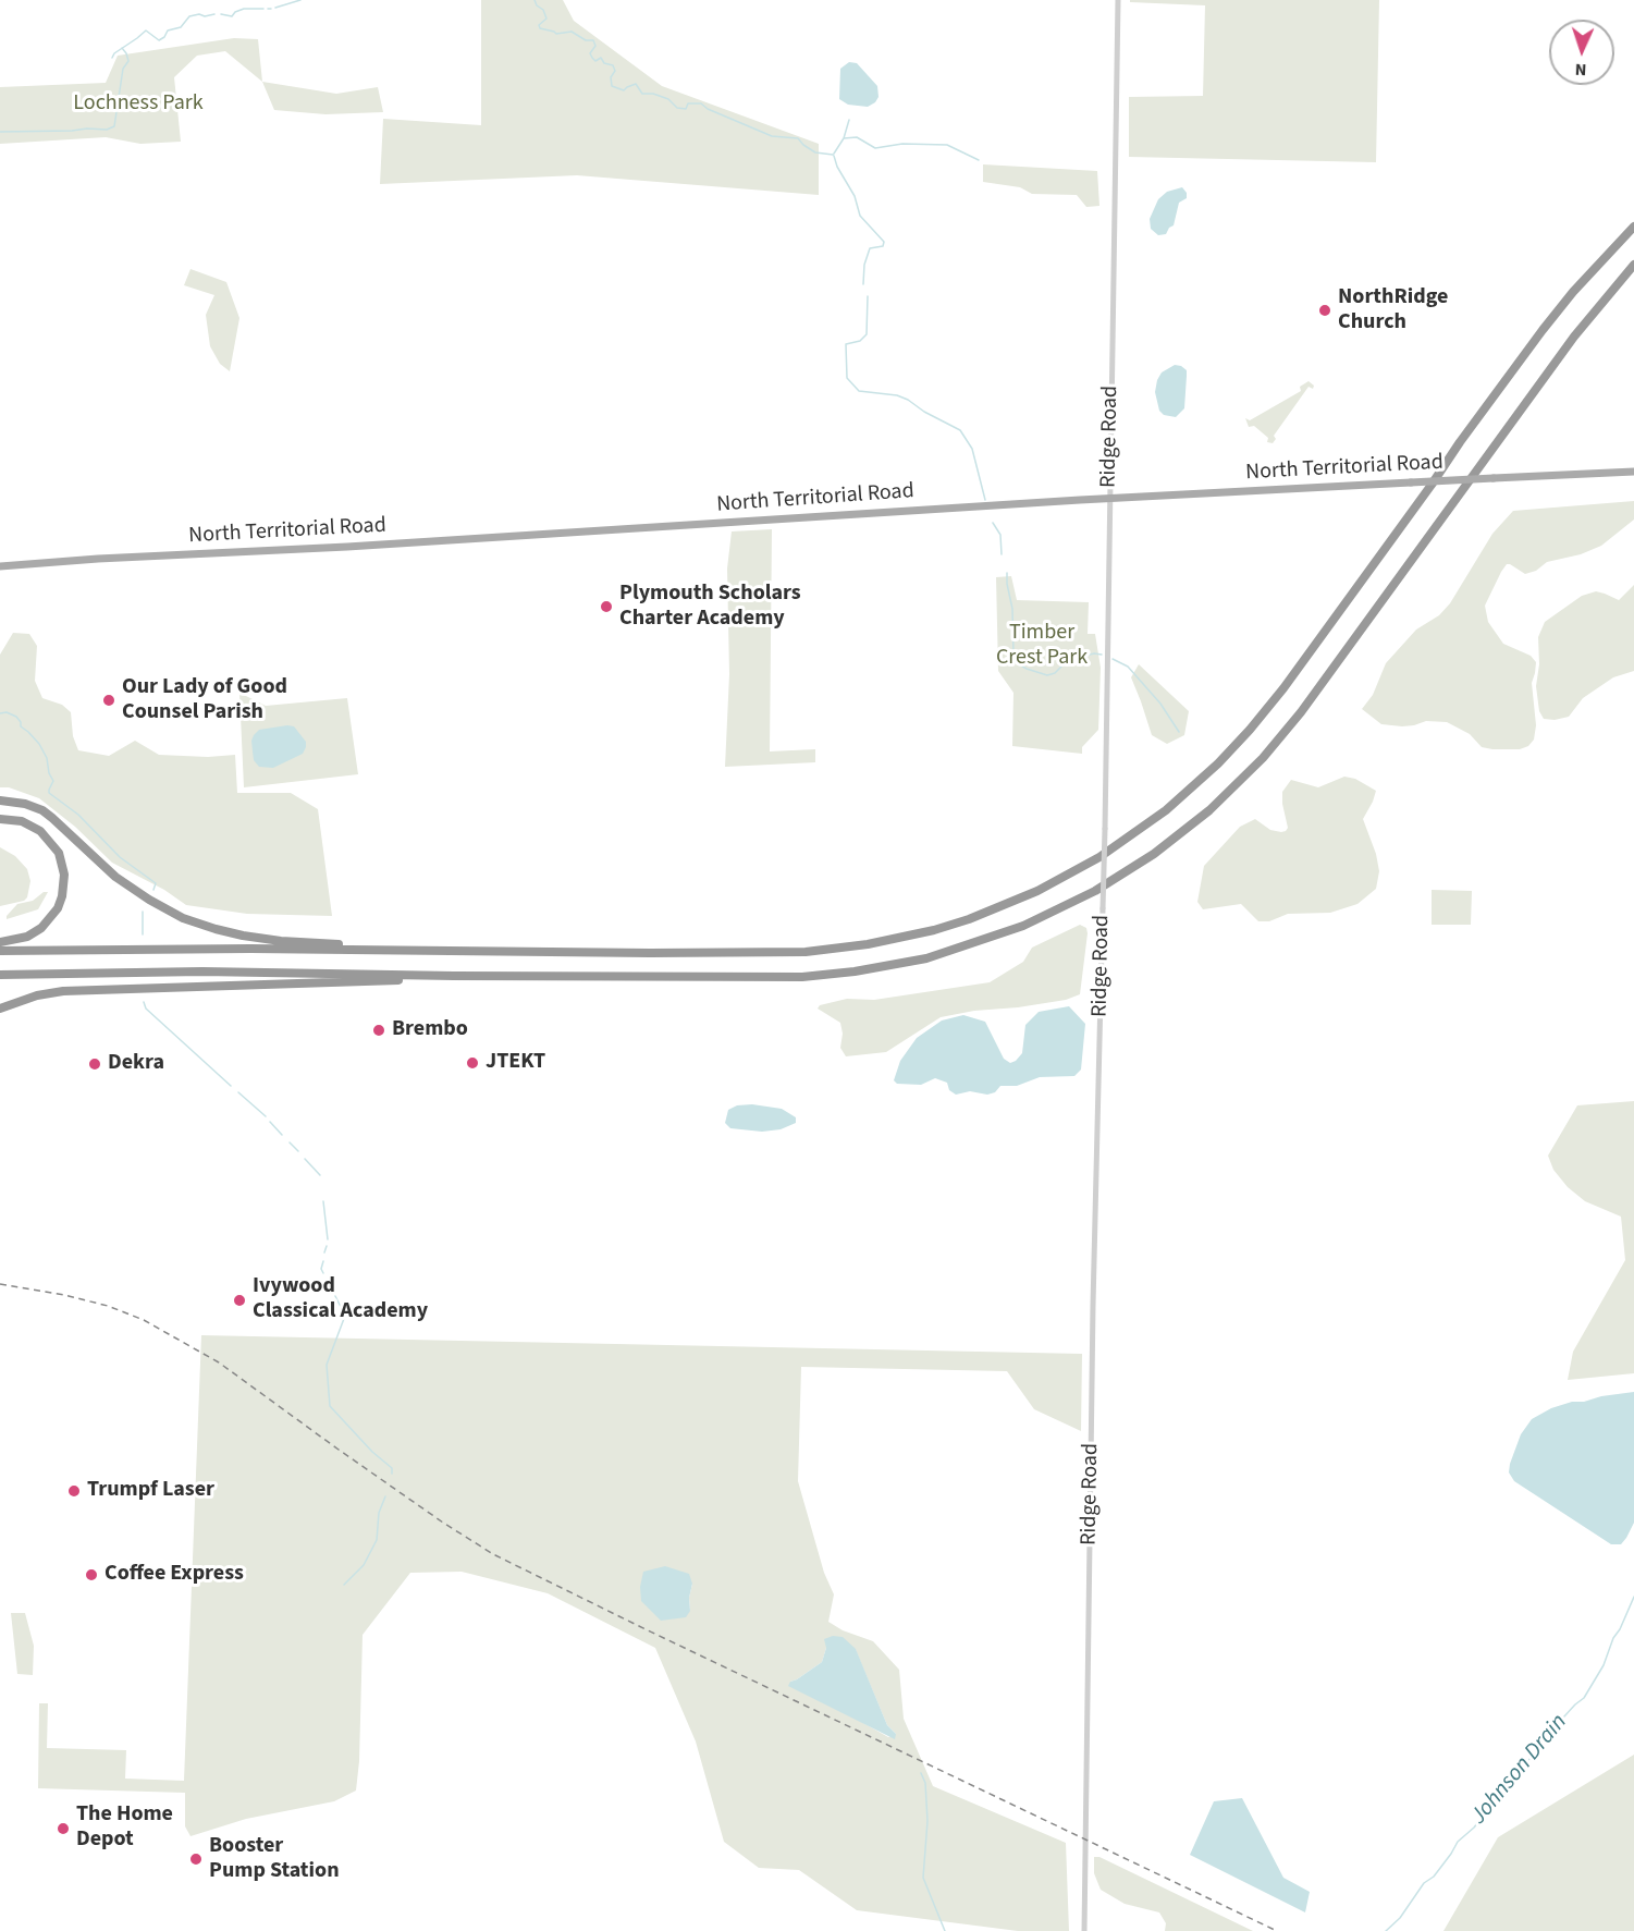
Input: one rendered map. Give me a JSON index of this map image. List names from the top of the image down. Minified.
{"streets":{"main road":["North Territorial Road"],"street":["Ridge Road"]},"crossings":[["Ridge Road","North Territorial Road"]],"water":["Johnson Drain"],"parks":["Lochness Park","Timber Crest Park"],"places":["NorthRidge Church","Plymouth Scholars Charter Academy","Our Lady of Good Counsel Parish","Brembo","JTEKT","Dekra","Ivywood Classical Academy","Trumpf Laser","Coffee Express","The Home Depot","Booster Pump Station"],"north":"bottom"}
